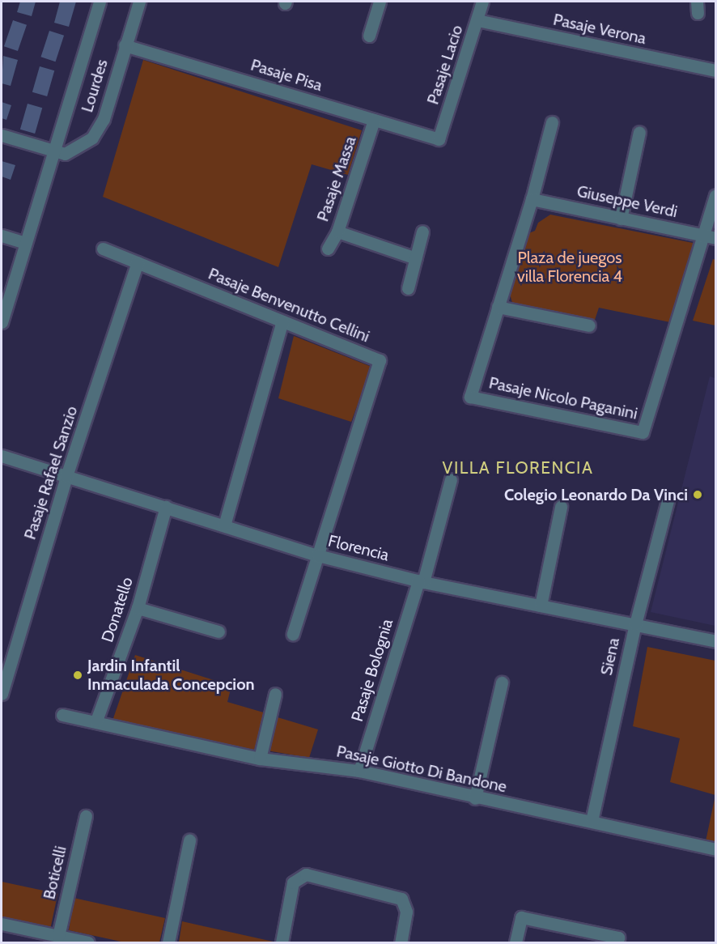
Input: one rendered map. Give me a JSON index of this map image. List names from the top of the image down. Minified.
{"streets":{"street":["Pasaje Verona","Pasaje Lacio","Pasaje Pisa","Lourdes","Pasaje Massa","Giuseppe Verdi","Pasaje Benvenutto Cellini","Pasaje Nicolo Paganini","Pasaje Rafael Sanzio","Florencia","Donatello","Siena","Pasaje Bolognia","Pasaje Giotto Di Bandone","Boticelli"]},"crossings":[["Pasaje Verona","Pasaje Lacio"],["Pasaje Lacio","Pasaje Pisa"],["Pasaje Pisa","Lourdes"],["Pasaje Pisa","Pasaje Massa"],["Giuseppe Verdi","Pasaje Nicolo Paganini"],["Pasaje Benvenutto Cellini","Pasaje Rafael Sanzio"],["Pasaje Benvenutto Cellini","Florencia"],["Pasaje Rafael Sanzio","Florencia"],["Florencia","Donatello"],["Florencia","Siena"],["Florencia","Pasaje Bolognia"],["Donatello","Pasaje Giotto Di Bandone"],["Siena","Pasaje Giotto Di Bandone"],["Pasaje Bolognia","Pasaje Giotto Di Bandone"]],"districts":["VILLA FLORENCIA"],"parks":["Plaza de juegos villa Florencia 4"],"places":["Colegio Leonardo Da Vinci","Jardin Infantil Inmaculada Concepcion"]}
